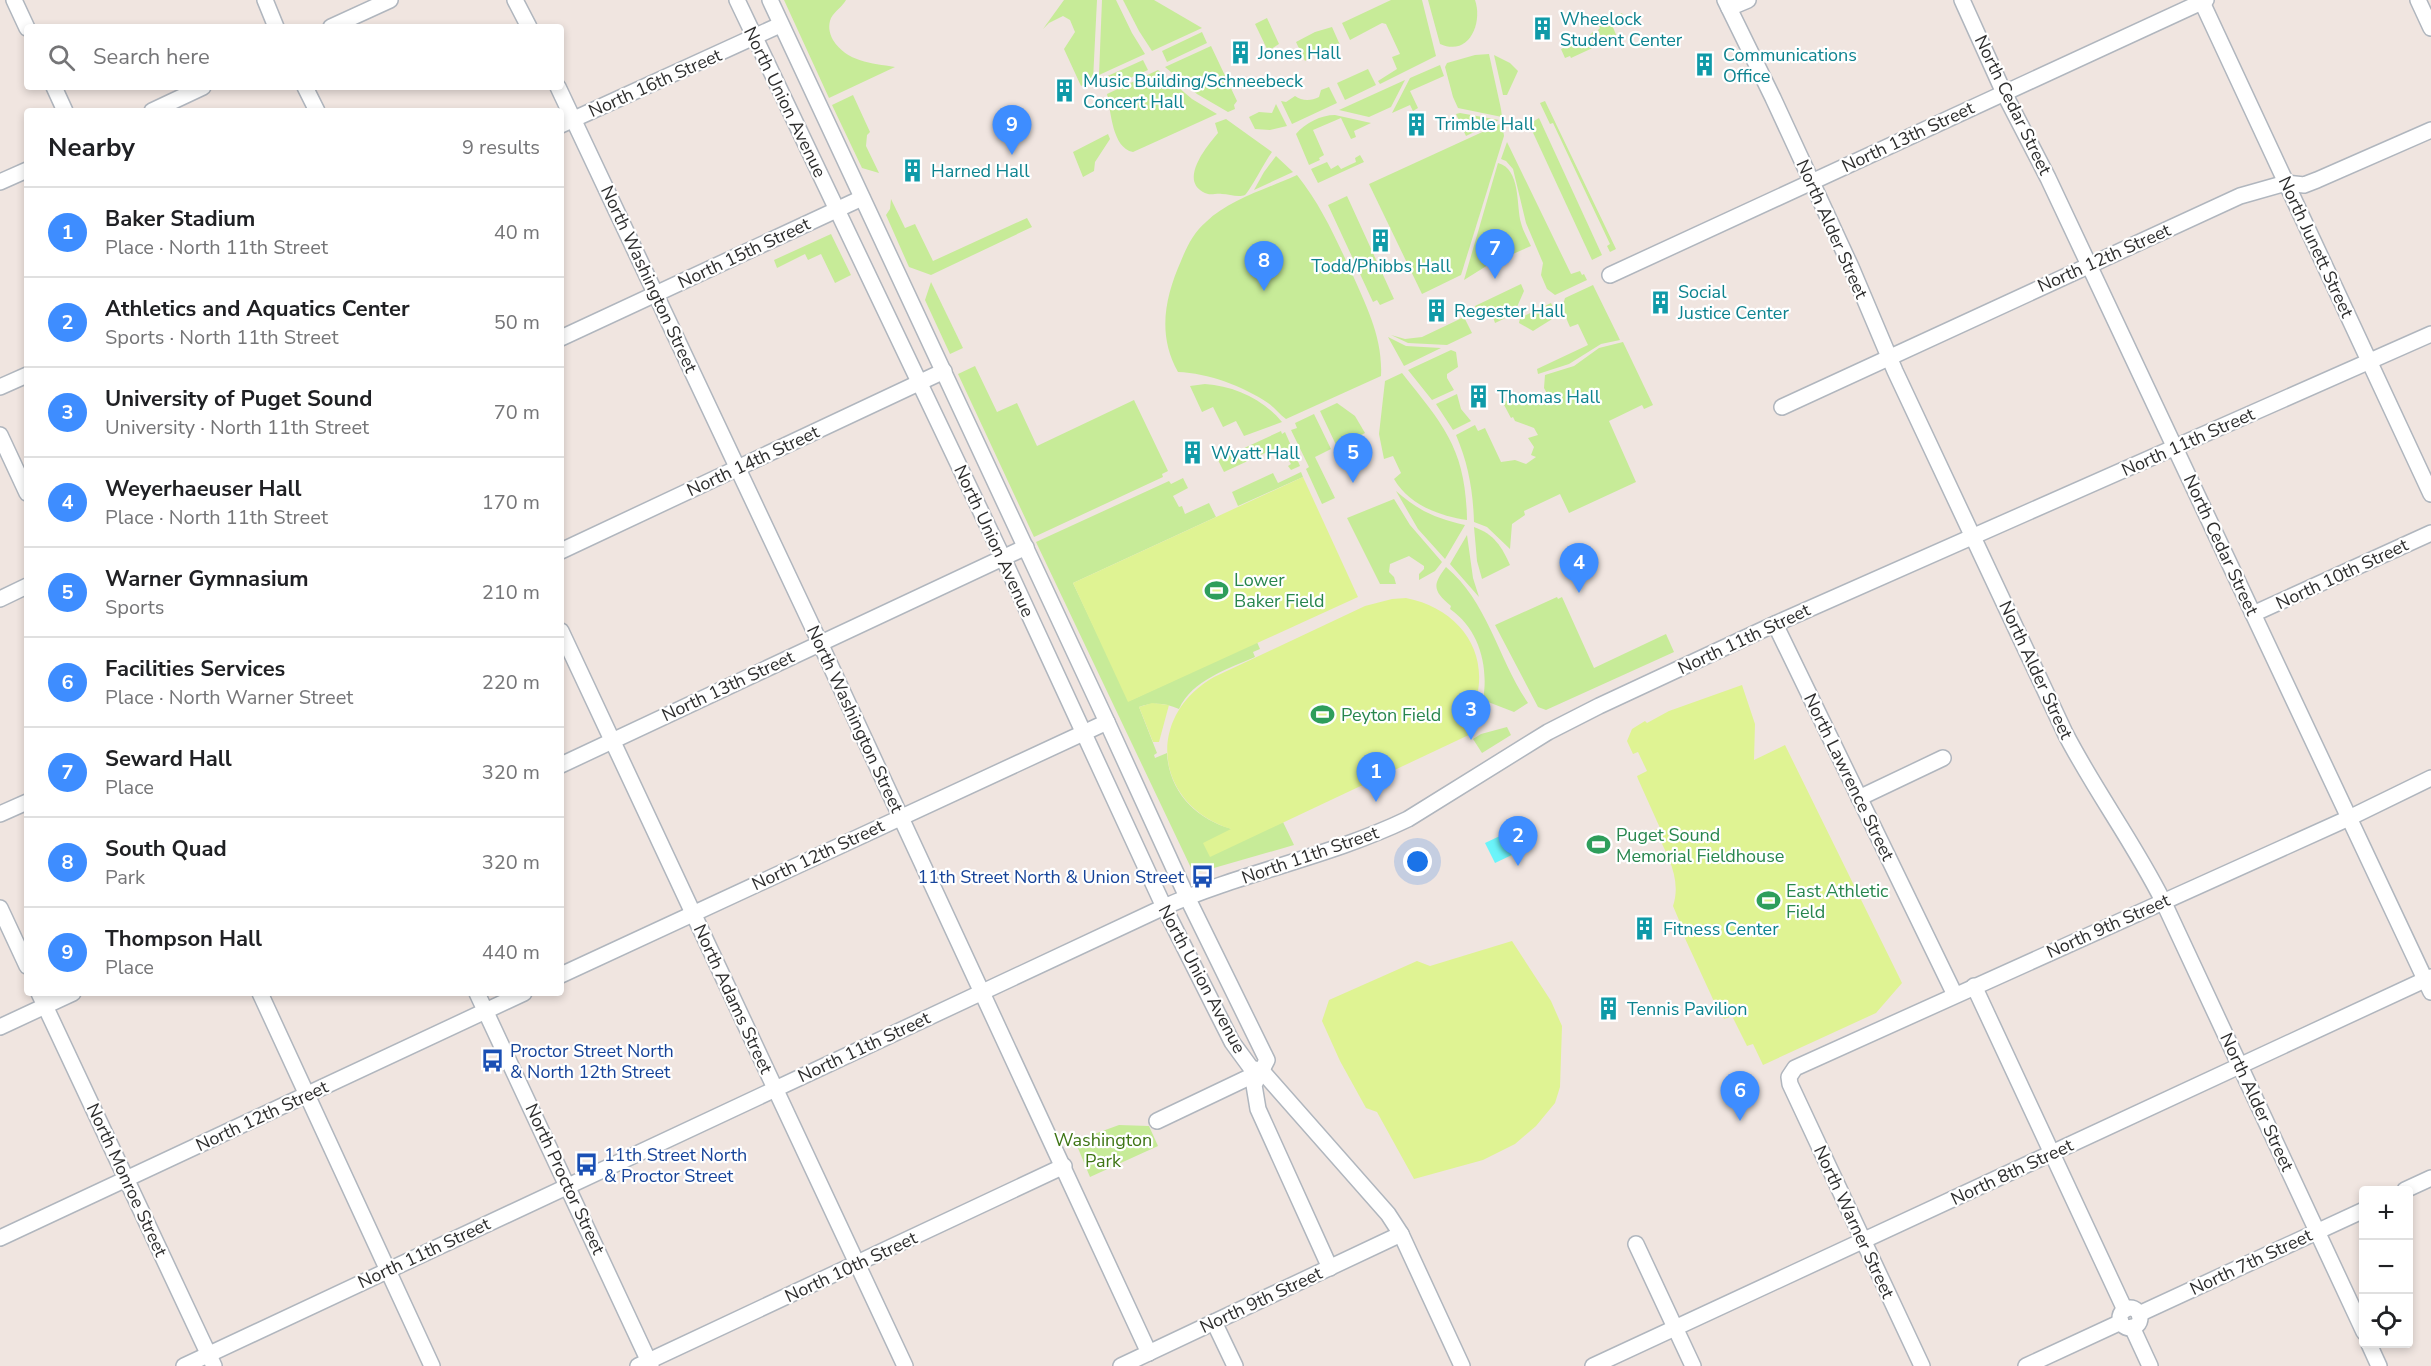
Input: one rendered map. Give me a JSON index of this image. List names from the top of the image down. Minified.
{"streets":{"street":["North 16th Street","North Union Avenue","North Cedar Street","North 13th Street","North Alder Street","North Junett Street","North 15th Street","North 12th Street","North Washington Street","North 11th Street","North 14th Street","North 10th Street","North Lawrence Street","North 9th Street","North Adams Street","North 8th Street","North Proctor Street","North Monroe Street","North Warner Street","North 7th Street"]},"crossings":[["North 16th Street","North Union Avenue"],["North 16th Street","North Washington Street"],["North Union Avenue","North 13th Street"],["North Union Avenue","North 15th Street"],["North Union Avenue","North 12th Street"],["North Union Avenue","North 11th Street"],["North Union Avenue","North 14th Street"],["North Union Avenue","North 9th Street"],["North Cedar Street","North 13th Street"],["North Cedar Street","North 12th Street"],["North Cedar Street","North 11th Street"],["North Cedar Street","North 10th Street"],["North Cedar Street","North 9th Street"],["North Cedar Street","North 8th Street"],["North 13th Street","North Alder Street"],["North 13th Street","North Junett Street"],["North 13th Street","North Washington Street"],["North 13th Street","North Adams Street"],["North Alder Street","North 12th Street"],["North Alder Street","North 11th Street"],["North Alder Street","North 9th Street"],["North Alder Street","North 8th Street"],["North Alder Street","North 7th Street"],["North Junett Street","North 12th Street"],["North Junett Street","North 11th Street"],["North 15th Street","North Washington Street"],["North 12th Street","North Washington Street"],["North 12th Street","North Adams Street"],["North 12th Street","North Proctor Street"],["North 12th Street","North Monroe Street"],["North Washington Street","North 11th Street"],["North Washington Street","North 14th Street"],["North Washington Street","North 10th Street"],["North Washington Street","North 9th Street"],["North 11th Street","North Lawrence Street"],["North 11th Street","North Adams Street"],["North 11th Street","North Proctor Street"],["North 11th Street","North Monroe Street"],["North 10th Street","North Adams Street"],["North 10th Street","North Proctor Street"],["North Lawrence Street","North 9th Street"],["North 9th Street","North Warner Street"],["North 8th Street","North Warner Street"]],"parks":["Washington Park"],"places":{"building":["Wheelock Student Center","Jones Hall","Communications Office","Music Building/Schneebeck Concert Hall","Trimble Hall","Harned Hall","Todd/Phibbs Hall","Social Justice Center","Regester Hall","Thomas Hall","Wyatt Hall","Fitness Center","Tennis Pavilion"],"sports":["Lower Baker Field","Peyton Field","Puget Sound Memorial Fieldhouse","East Athletic Field"],"bus stop":["11th Street North & Union Street","Proctor Street North & North 12th Street","11th Street North & Proctor Street"]},"page":{"search":"Search here","pins":["9","7","8","5","4","3","1","2","6"],"heading":["Nearby","9 results"],"list":[{"mark":"1","name":"Baker Stadium","note":"Place · North 11th Street","value":"40 m"},{"mark":"2","name":"Athletics and Aquatics Center","note":"Sports · North 11th Street","value":"50 m"},{"mark":"3","name":"University of Puget Sound","note":"University · North 11th Street","value":"70 m"},{"mark":"4","name":"Weyerhaeuser Hall","note":"Place · North 11th Street","value":"170 m"},{"mark":"5","name":"Warner Gymnasium","note":"Sports","value":"210 m"},{"mark":"6","name":"Facilities Services","note":"Place · North Warner Street","value":"220 m"},{"mark":"7","name":"Seward Hall","note":"Place","value":"320 m"},{"mark":"8","name":"South Quad","note":"Park","value":"320 m"},{"mark":"9","name":"Thompson Hall","note":"Place","value":"440 m"}],"map_buttons":["+","−"]}}
